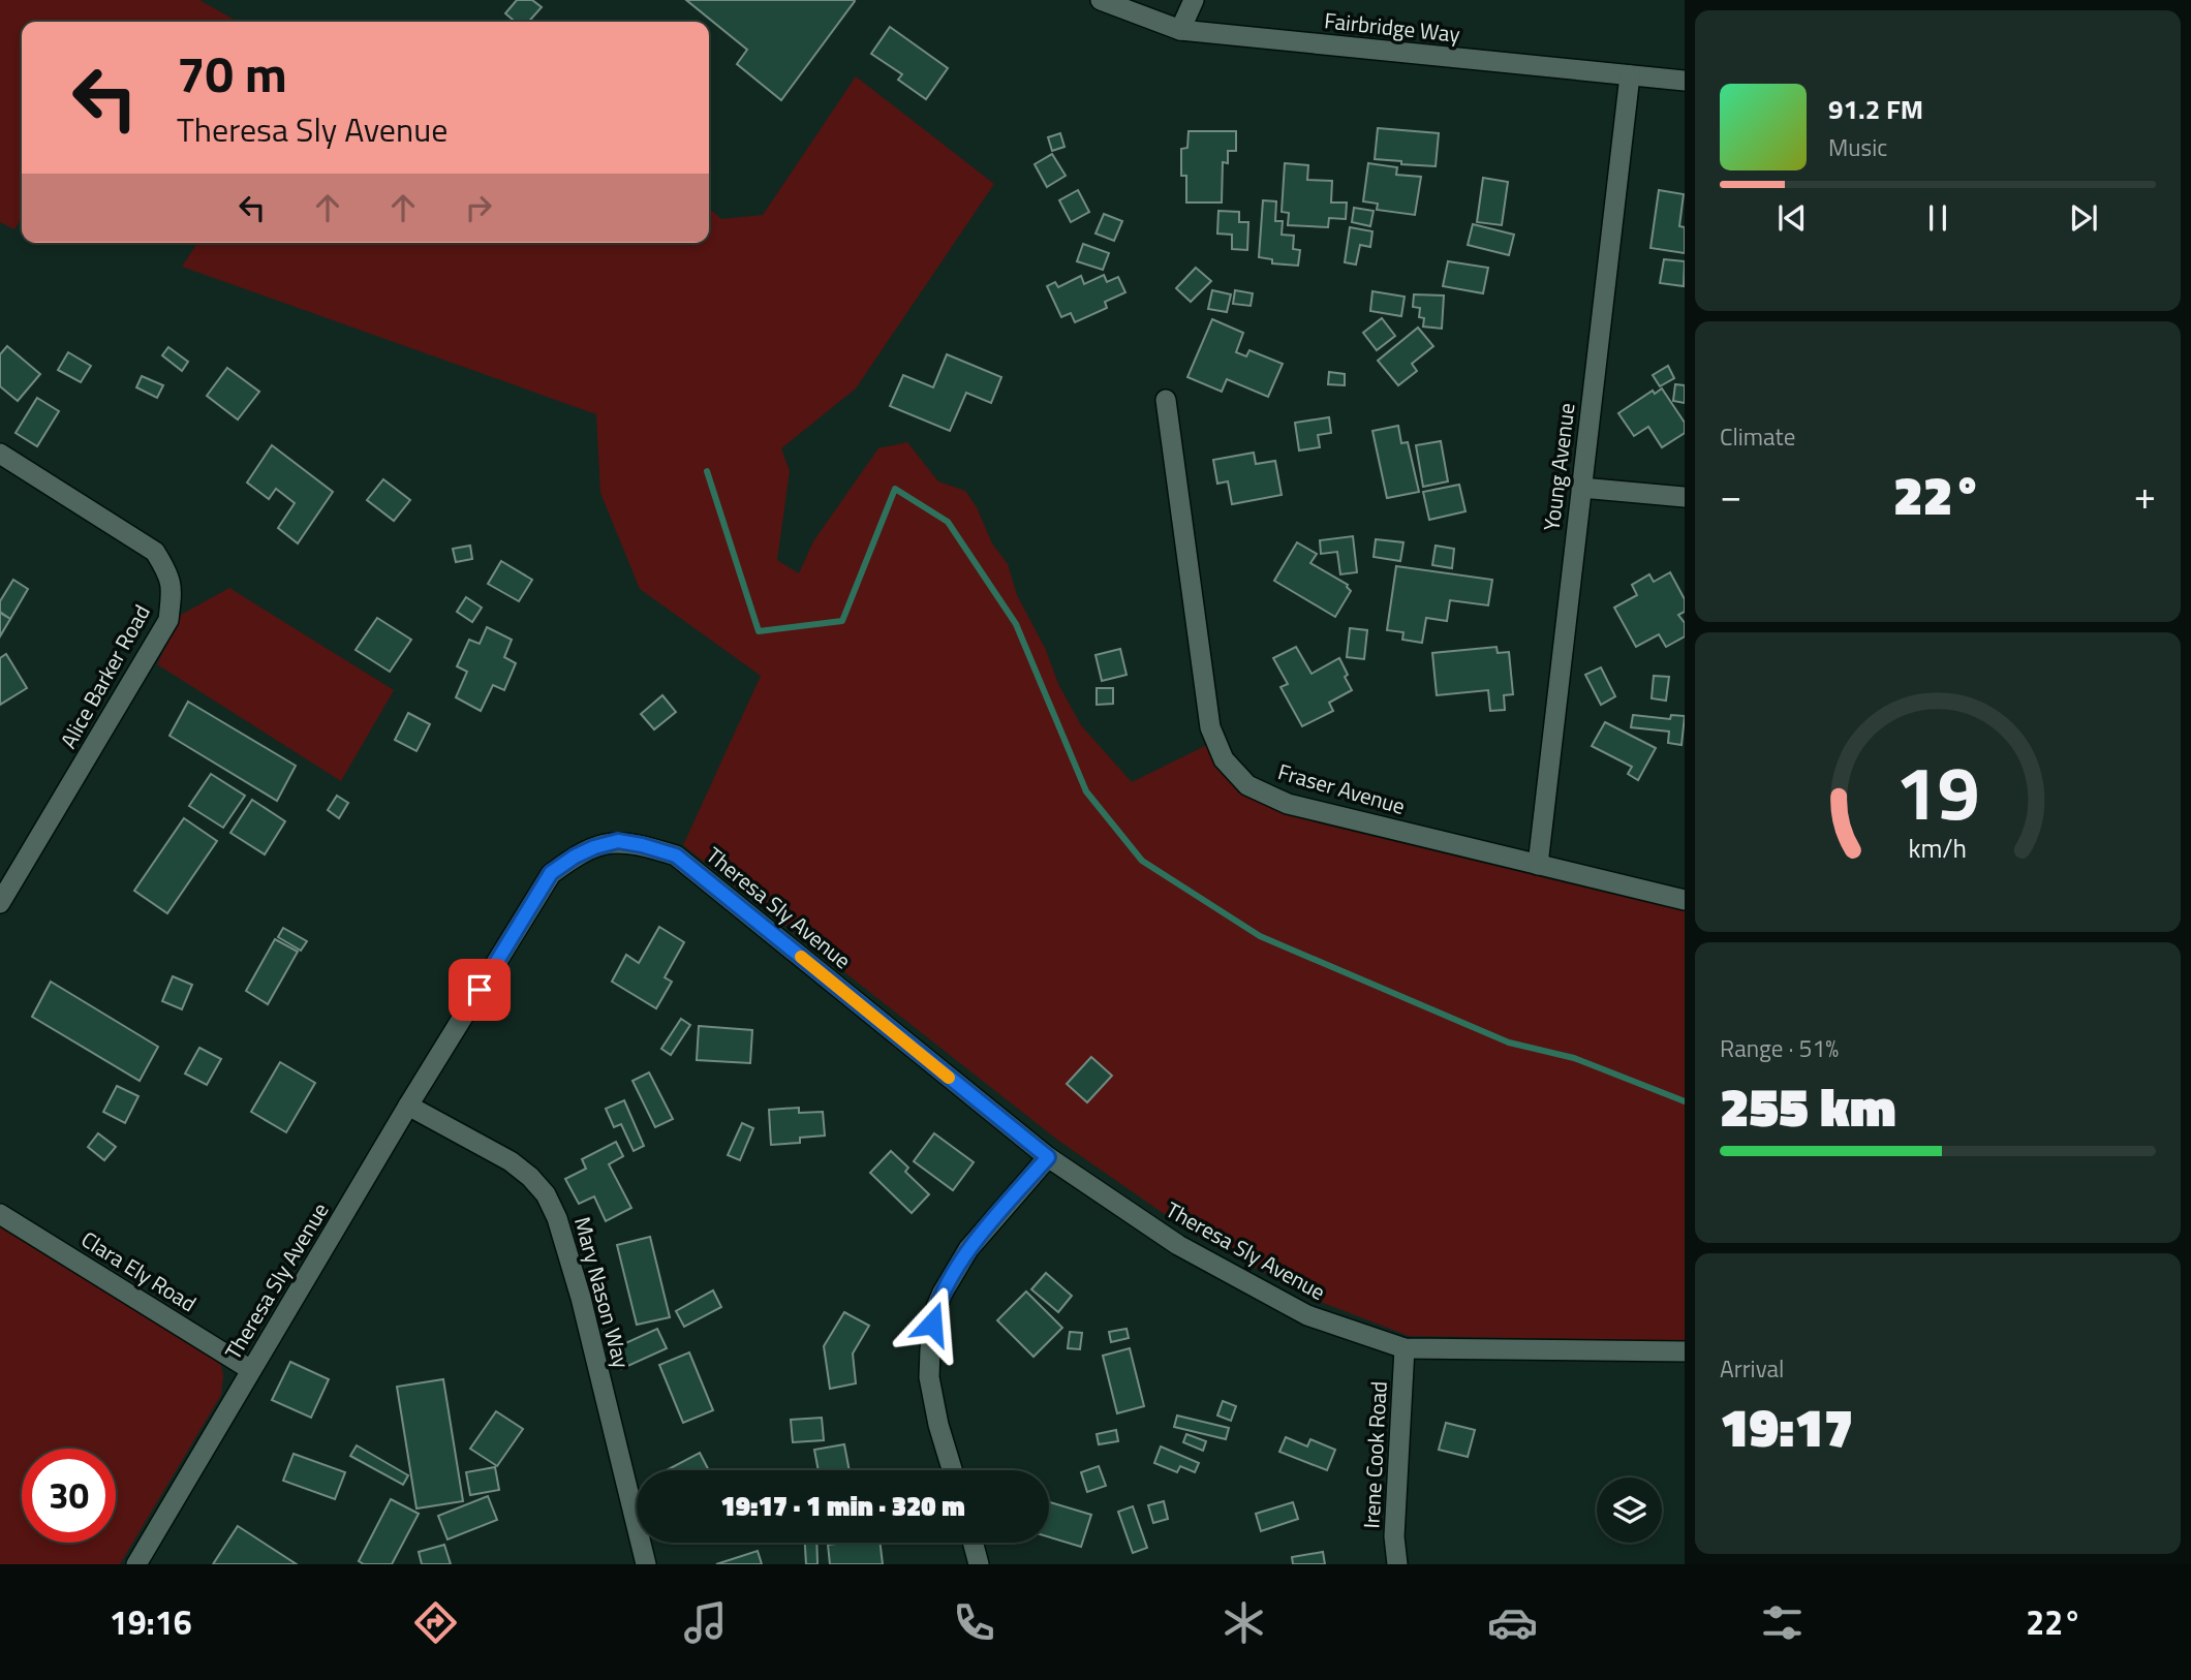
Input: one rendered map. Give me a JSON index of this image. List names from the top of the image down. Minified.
{"streets":{"street":["Fairbridge Way","Young Avenue","Alice Barker Road","Fraser Avenue","Theresa Sly Avenue","Clara Ely Road","Mary Nason Way","Irene Cook Road"]},"crossings":[["Fairbridge Way","Young Avenue"],["Young Avenue","Fraser Avenue"],["Theresa Sly Avenue","Clara Ely Road"],["Theresa Sly Avenue","Mary Nason Way"],["Theresa Sly Avenue","Irene Cook Road"]],"page":{"turn":["70 m","Theresa Sly Avenue"],"song":["91.2 FM","Music"],"tile":["Climate",["Range · 51%","255 km"],["Arrival","19:17"]],"heat":["−","22°","+"],"limit":"30","trip":"19:17 · 1 min · 320 m","tabs":["19:16","22°"],"gauge":["19","km/h"]}}
